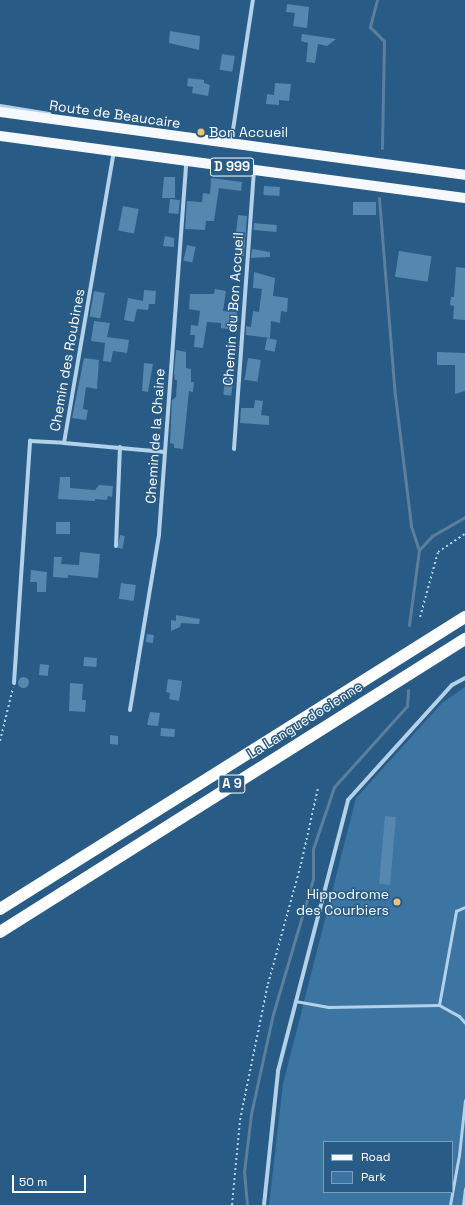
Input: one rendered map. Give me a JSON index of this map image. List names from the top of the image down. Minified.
{"streets":{"highway":["La Languedocienne","A 9"],"main road":["Route de Beaucaire","D 999"],"street":["Chemin du Bon Accueil","Chemin des Roubines","Chemin de la Chaine"]},"crossings":[["D 999","Chemin du Bon Accueil"],["D 999","Chemin des Roubines"],["D 999","Chemin de la Chaine"]],"places":["Bon Accueil","Hippodrome des Courbiers"],"legend":["Road","Park"],"scale_bar":"50 m"}
